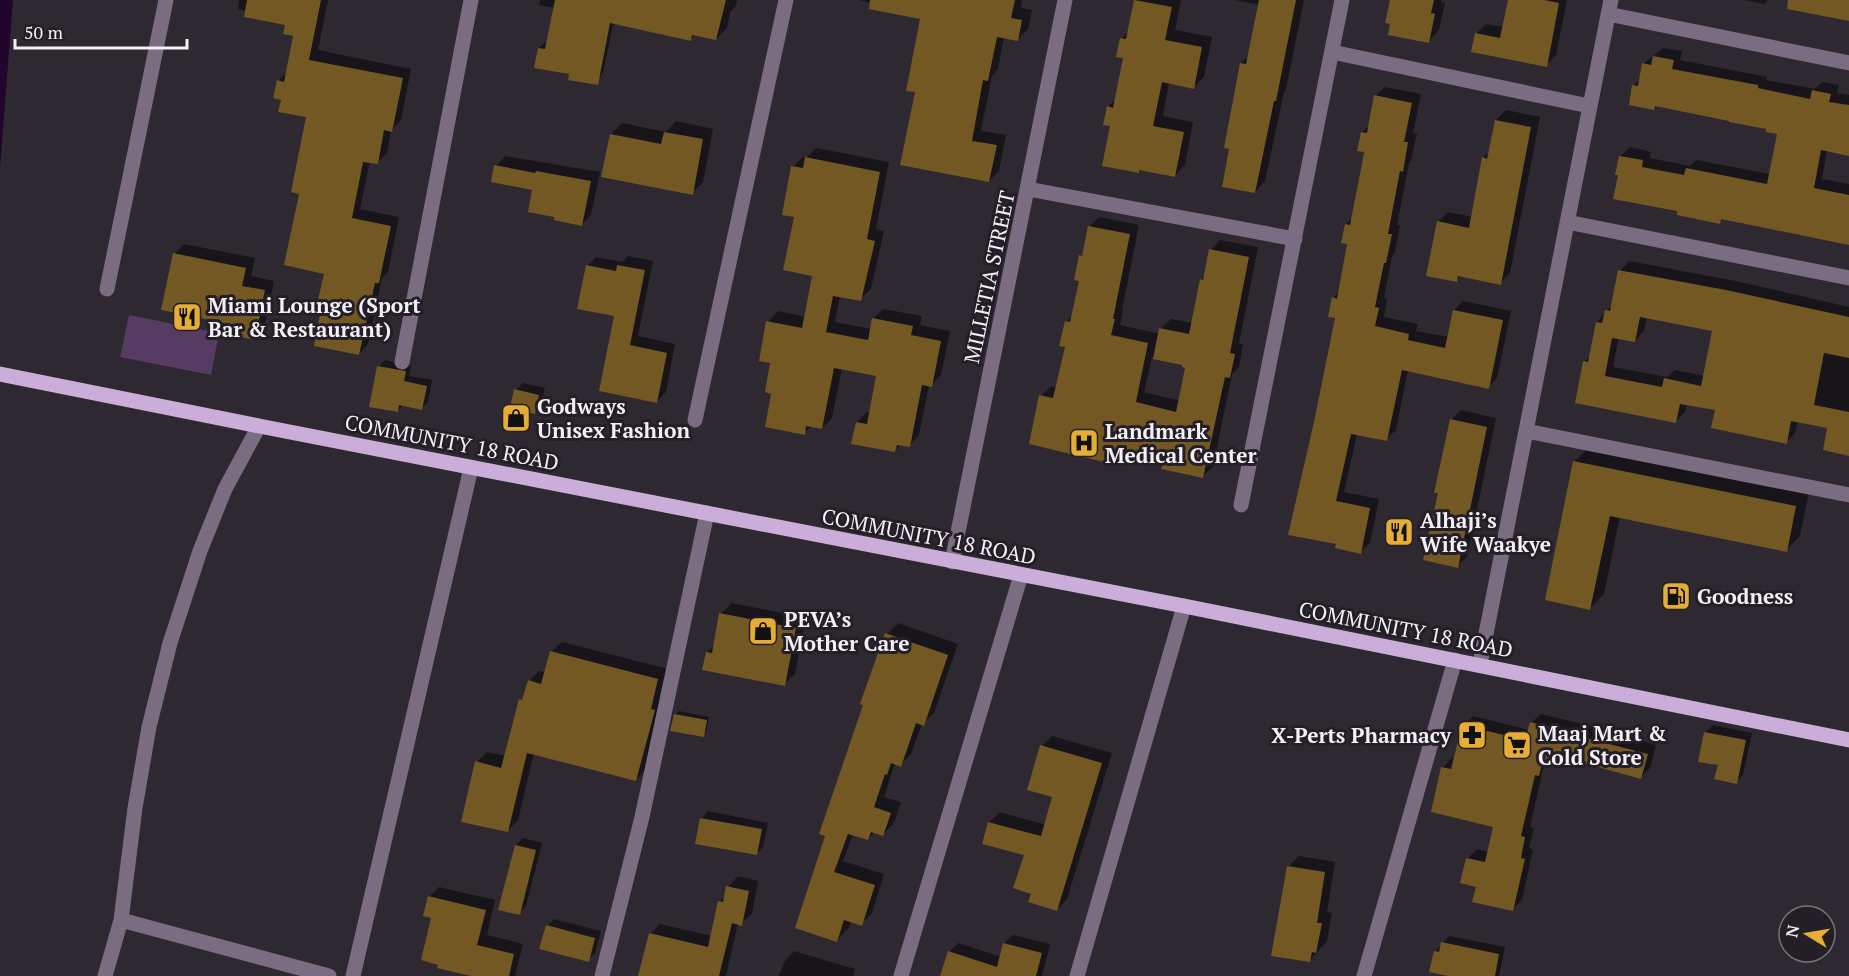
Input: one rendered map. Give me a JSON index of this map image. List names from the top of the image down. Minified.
{"streets":{"main road":["COMMUNITY 18 ROAD"],"street":["MILLETIA STREET"]},"crossings":[["MILLETIA STREET","COMMUNITY 18 ROAD"]],"places":{"restaurant":["Miami Lounge (Sport Bar & Restaurant)","Alhaji’s Wife Waakye"],"shop":["Godways Unisex Fashion","PEVA’s Mother Care"],"hospital":["Landmark Medical Center"],"fuel station":["Goodness"],"pharmacy":["X-Perts Pharmacy"],"supermarket":["Maaj Mart & Cold Store"]},"scale_bar":"50 m","north":"left"}
